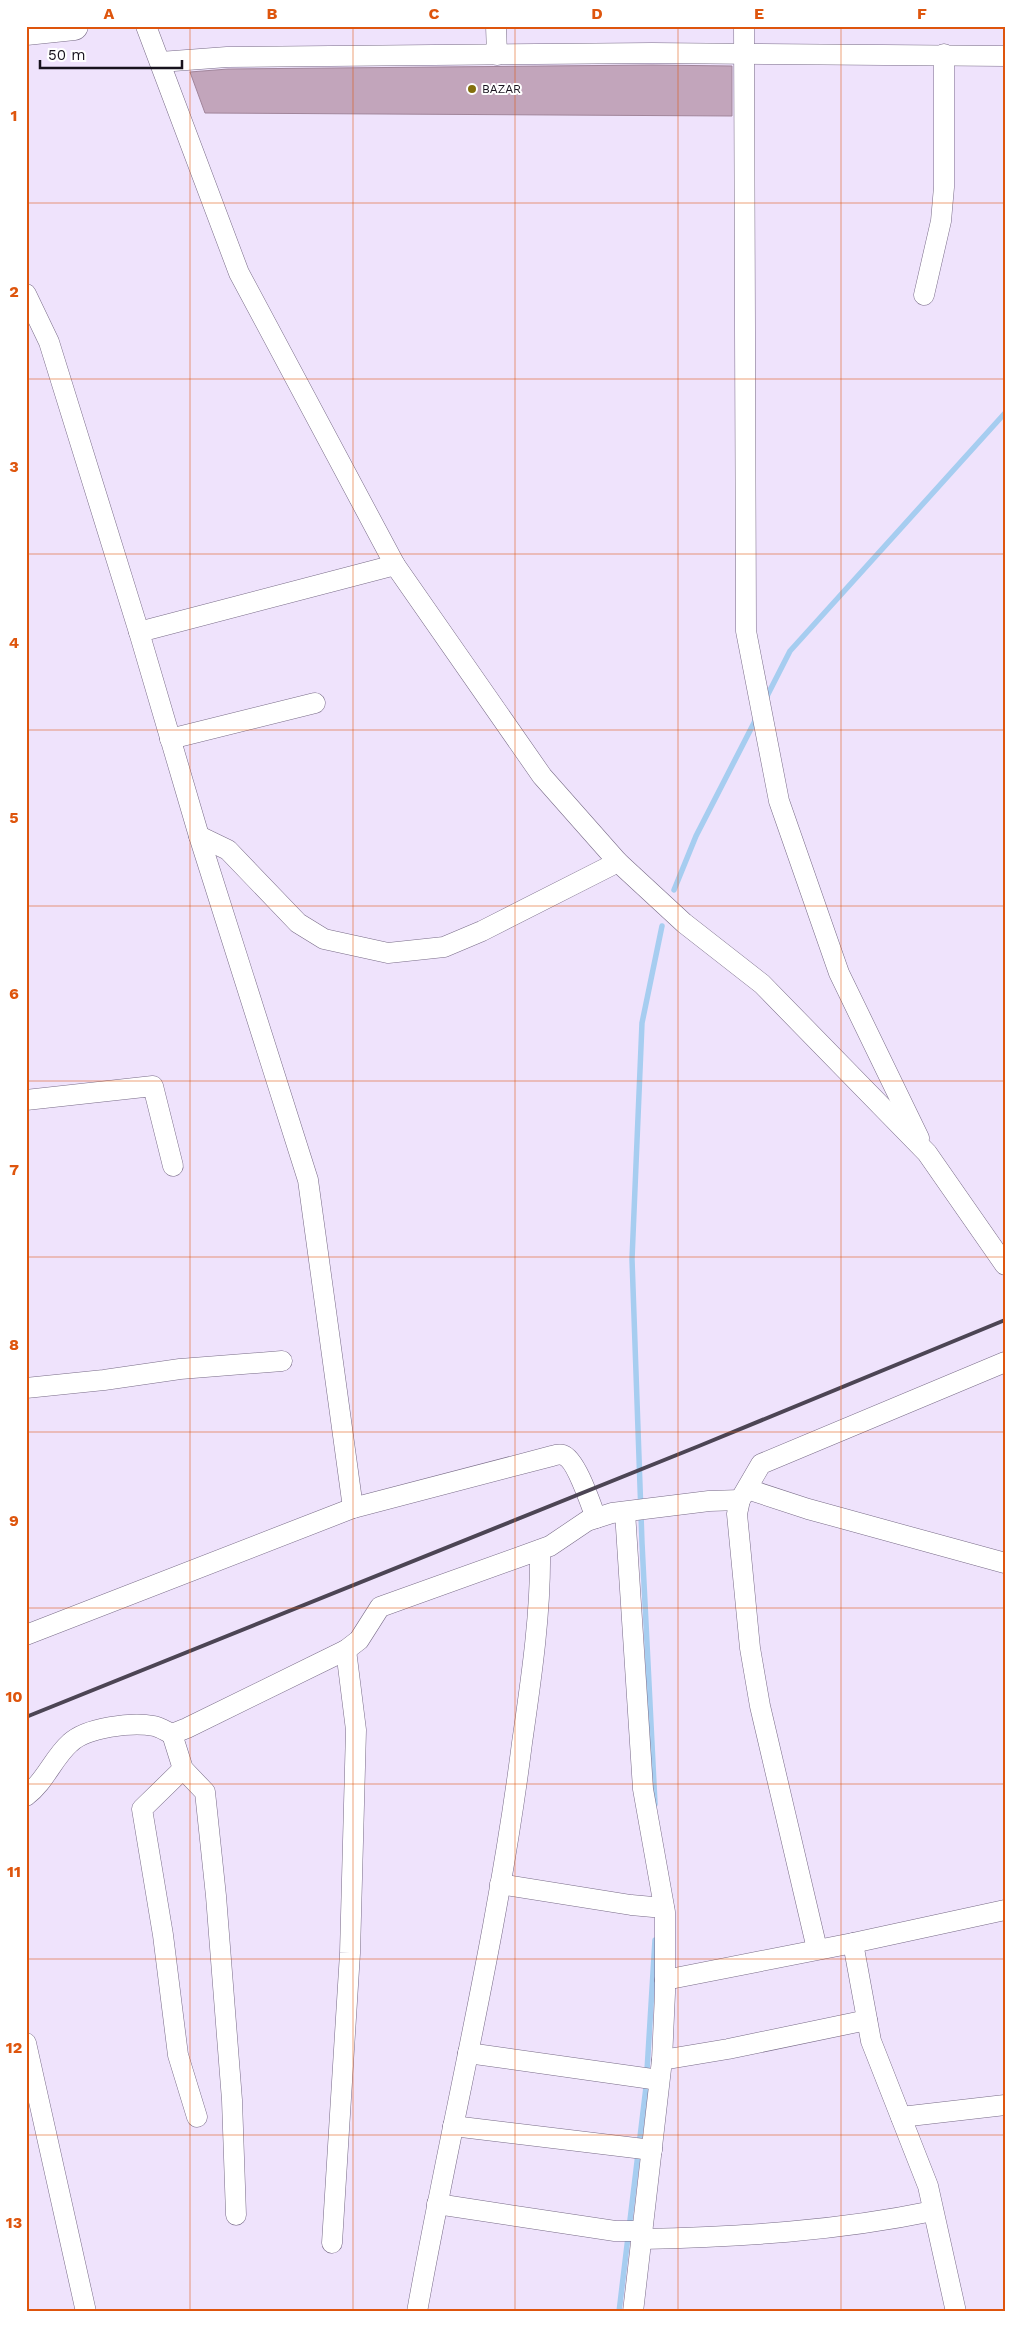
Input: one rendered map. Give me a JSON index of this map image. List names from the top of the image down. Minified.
{"places":["BAZAR"],"scale_bar":"50 m","grid":{"columns":["A","B","C","D","E","F"],"rows":["1","2","3","4","5","6","7","8","9","10","11","12","13"]}}
